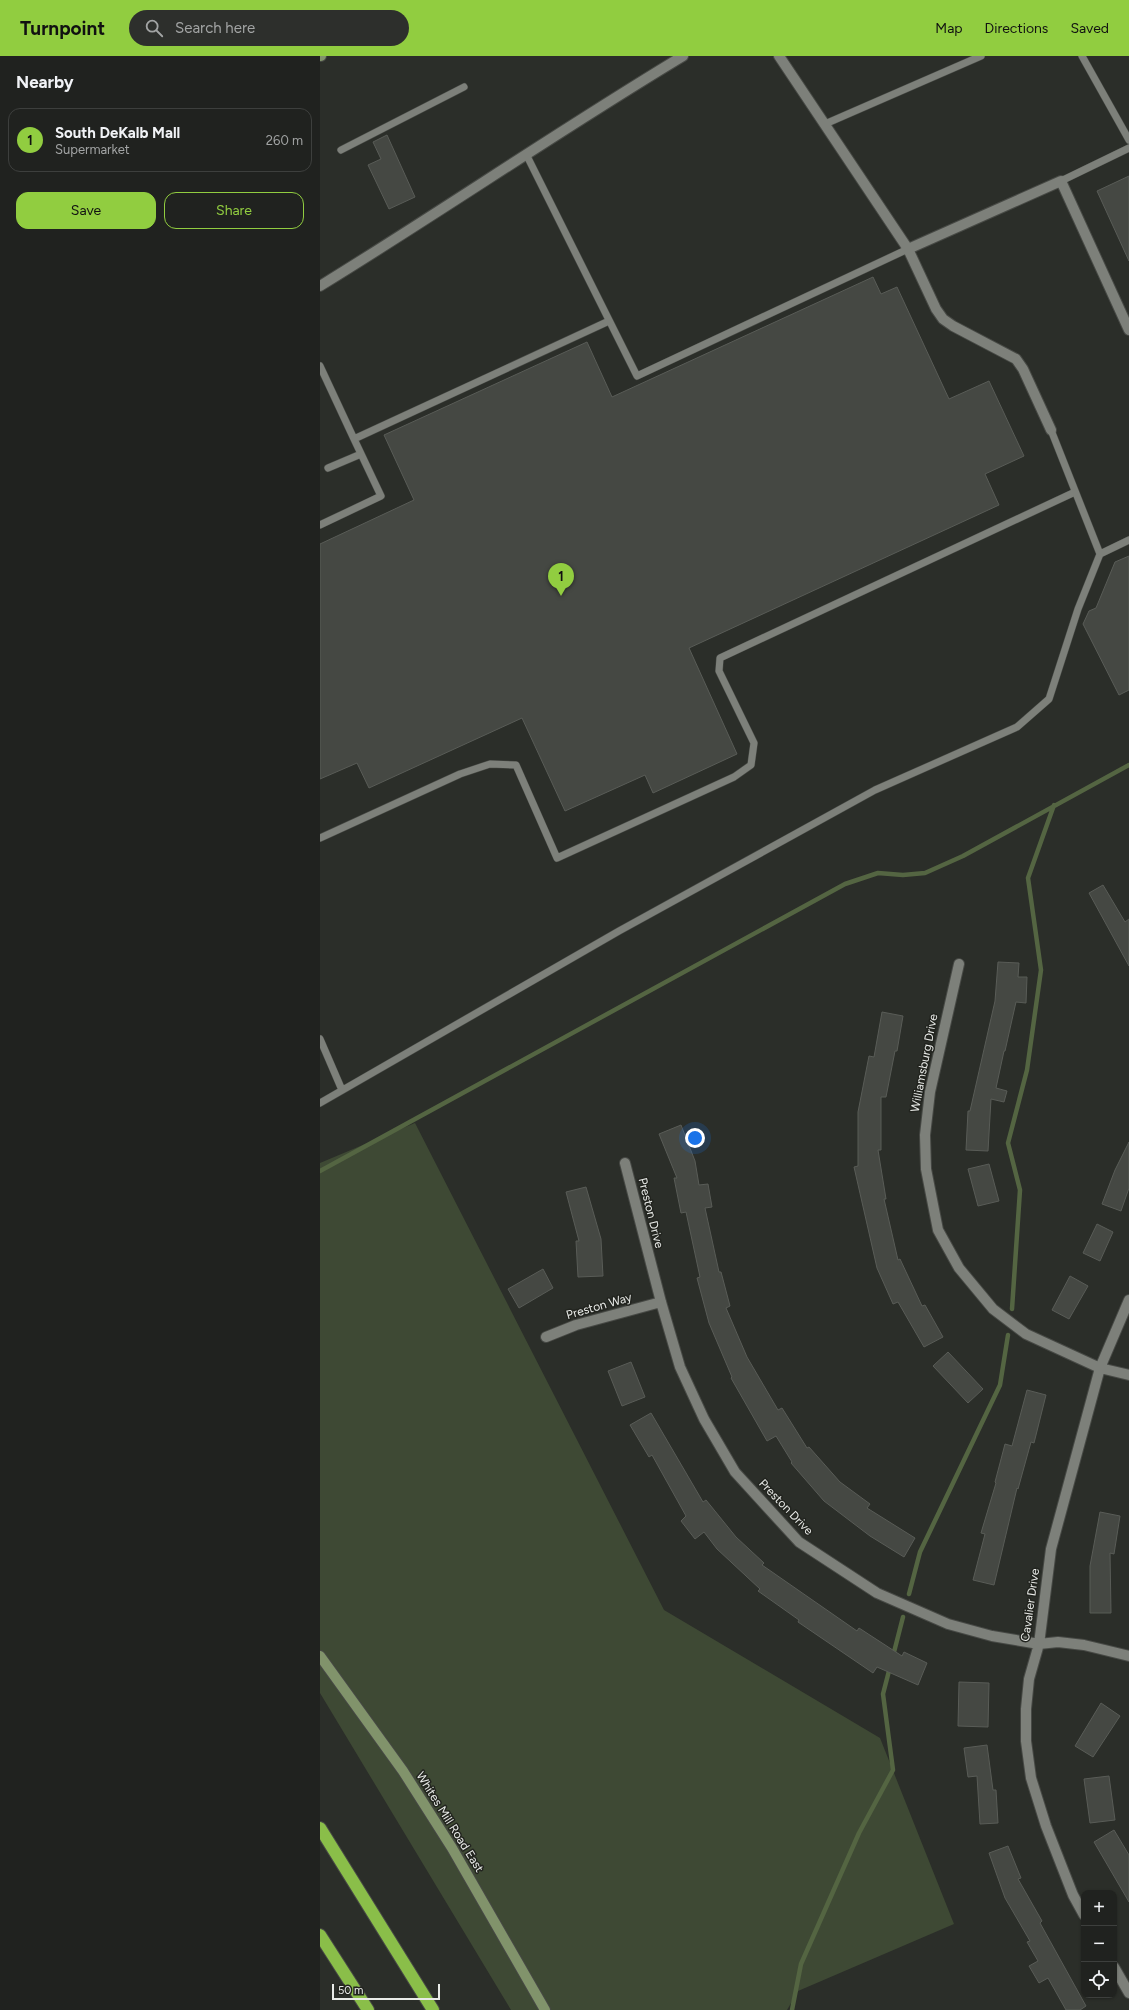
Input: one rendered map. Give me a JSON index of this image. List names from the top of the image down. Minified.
{"streets":{"street":["Williamsburg Drive","Preston Drive","Preston Way","Cavalier Drive","Whites Mill Road East"]},"crossings":[["Williamsburg Drive","Cavalier Drive"],["Preston Drive","Preston Way"],["Preston Drive","Cavalier Drive"]],"scale_bar":"50 m","page":{"header":"Turnpoint","search":"Search here","nav":["Map","Directions","Saved"],"heading":"Nearby","list":[{"mark":"1","name":"South DeKalb Mall","note":"Supermarket","value":"260 m"}],"buttons":["Save","Share"],"pins":"1","map_buttons":["+","−"],"scale":"50 m"}}
